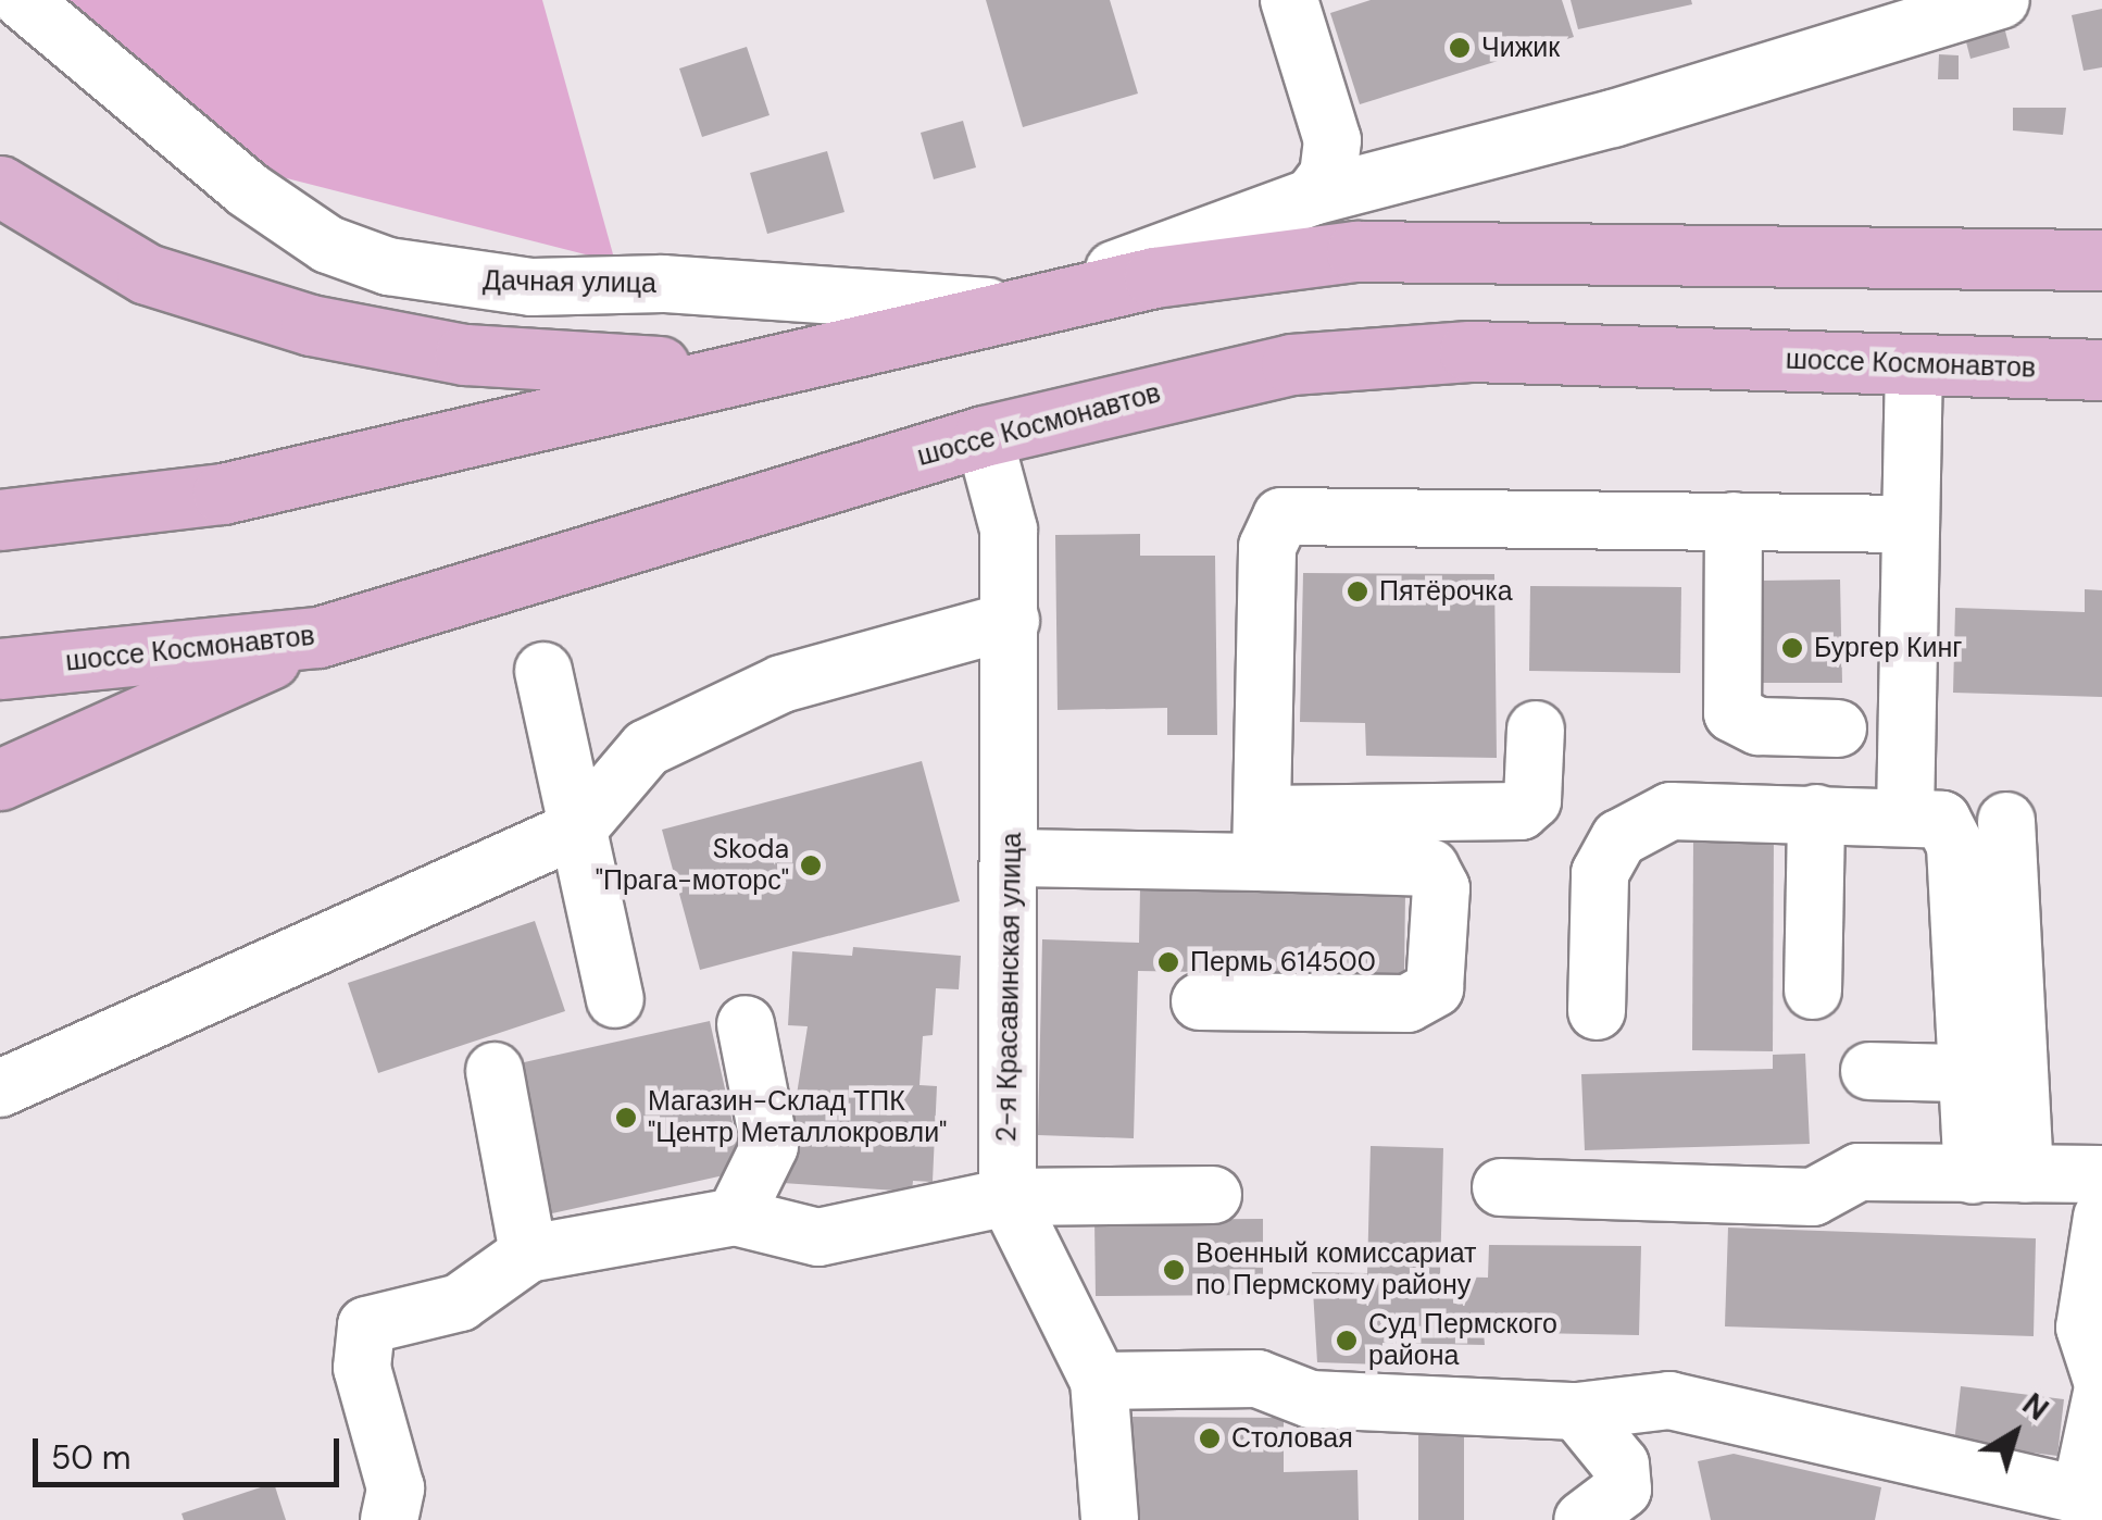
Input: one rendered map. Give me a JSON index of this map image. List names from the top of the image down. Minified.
{"streets":{"main road":["шоссе Космонавтов"],"street":["Дачная улица","2-я Красавинская улица"]},"crossings":[["шоссе Космонавтов","2-я Красавинская улица"]],"places":["Чижик","Пятёрочка","Бургер Кинг","Skoda \"Прага-моторс\"","Пермь 614500","Магазин-Склад ТПК \"Центр Металлокровли\"","Военный комиссариат по Пермскому району","Суд Пермского района","Столовая"],"scale_bar":"50 m","north":"top right"}
